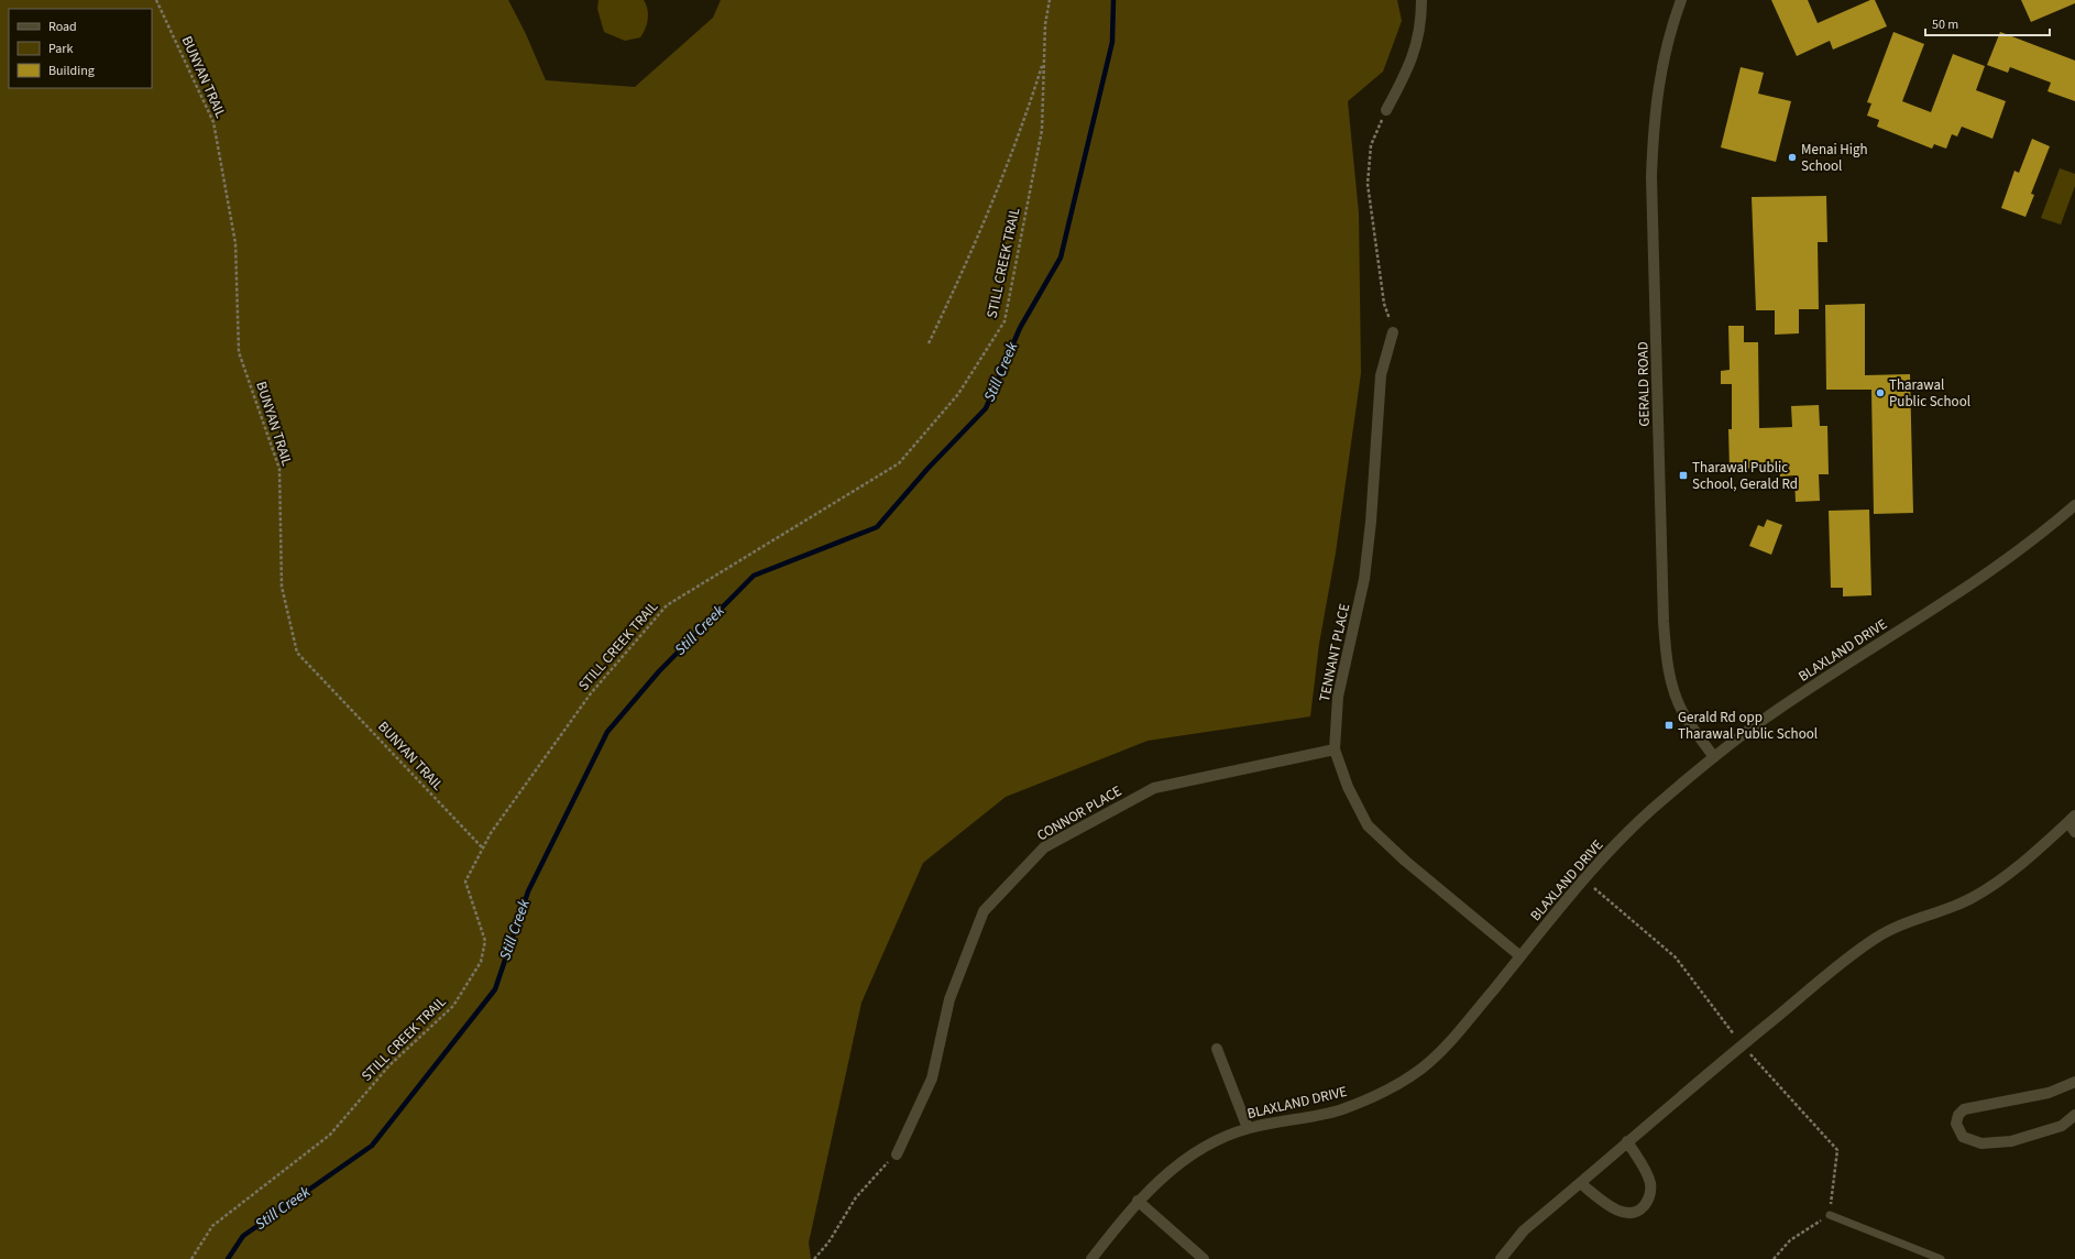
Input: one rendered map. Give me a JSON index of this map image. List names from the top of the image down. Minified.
{"streets":{"street":["GERALD ROAD","BLAXLAND DRIVE","TENNANT PLACE","CONNOR PLACE"],"path":["BUNYAN TRAIL","STILL CREEK TRAIL"]},"crossings":[["BUNYAN TRAIL","STILL CREEK TRAIL"],["GERALD ROAD","BLAXLAND DRIVE"],["BLAXLAND DRIVE","TENNANT PLACE"],["TENNANT PLACE","CONNOR PLACE"]],"water":["Still Creek"],"places":{"other":["Menai High School","Tharawal Public School"],"transit":["Tharawal Public School, Gerald Rd","Gerald Rd opp Tharawal Public School"]},"legend":["Road","Park","Building"],"scale_bar":"50 m"}
